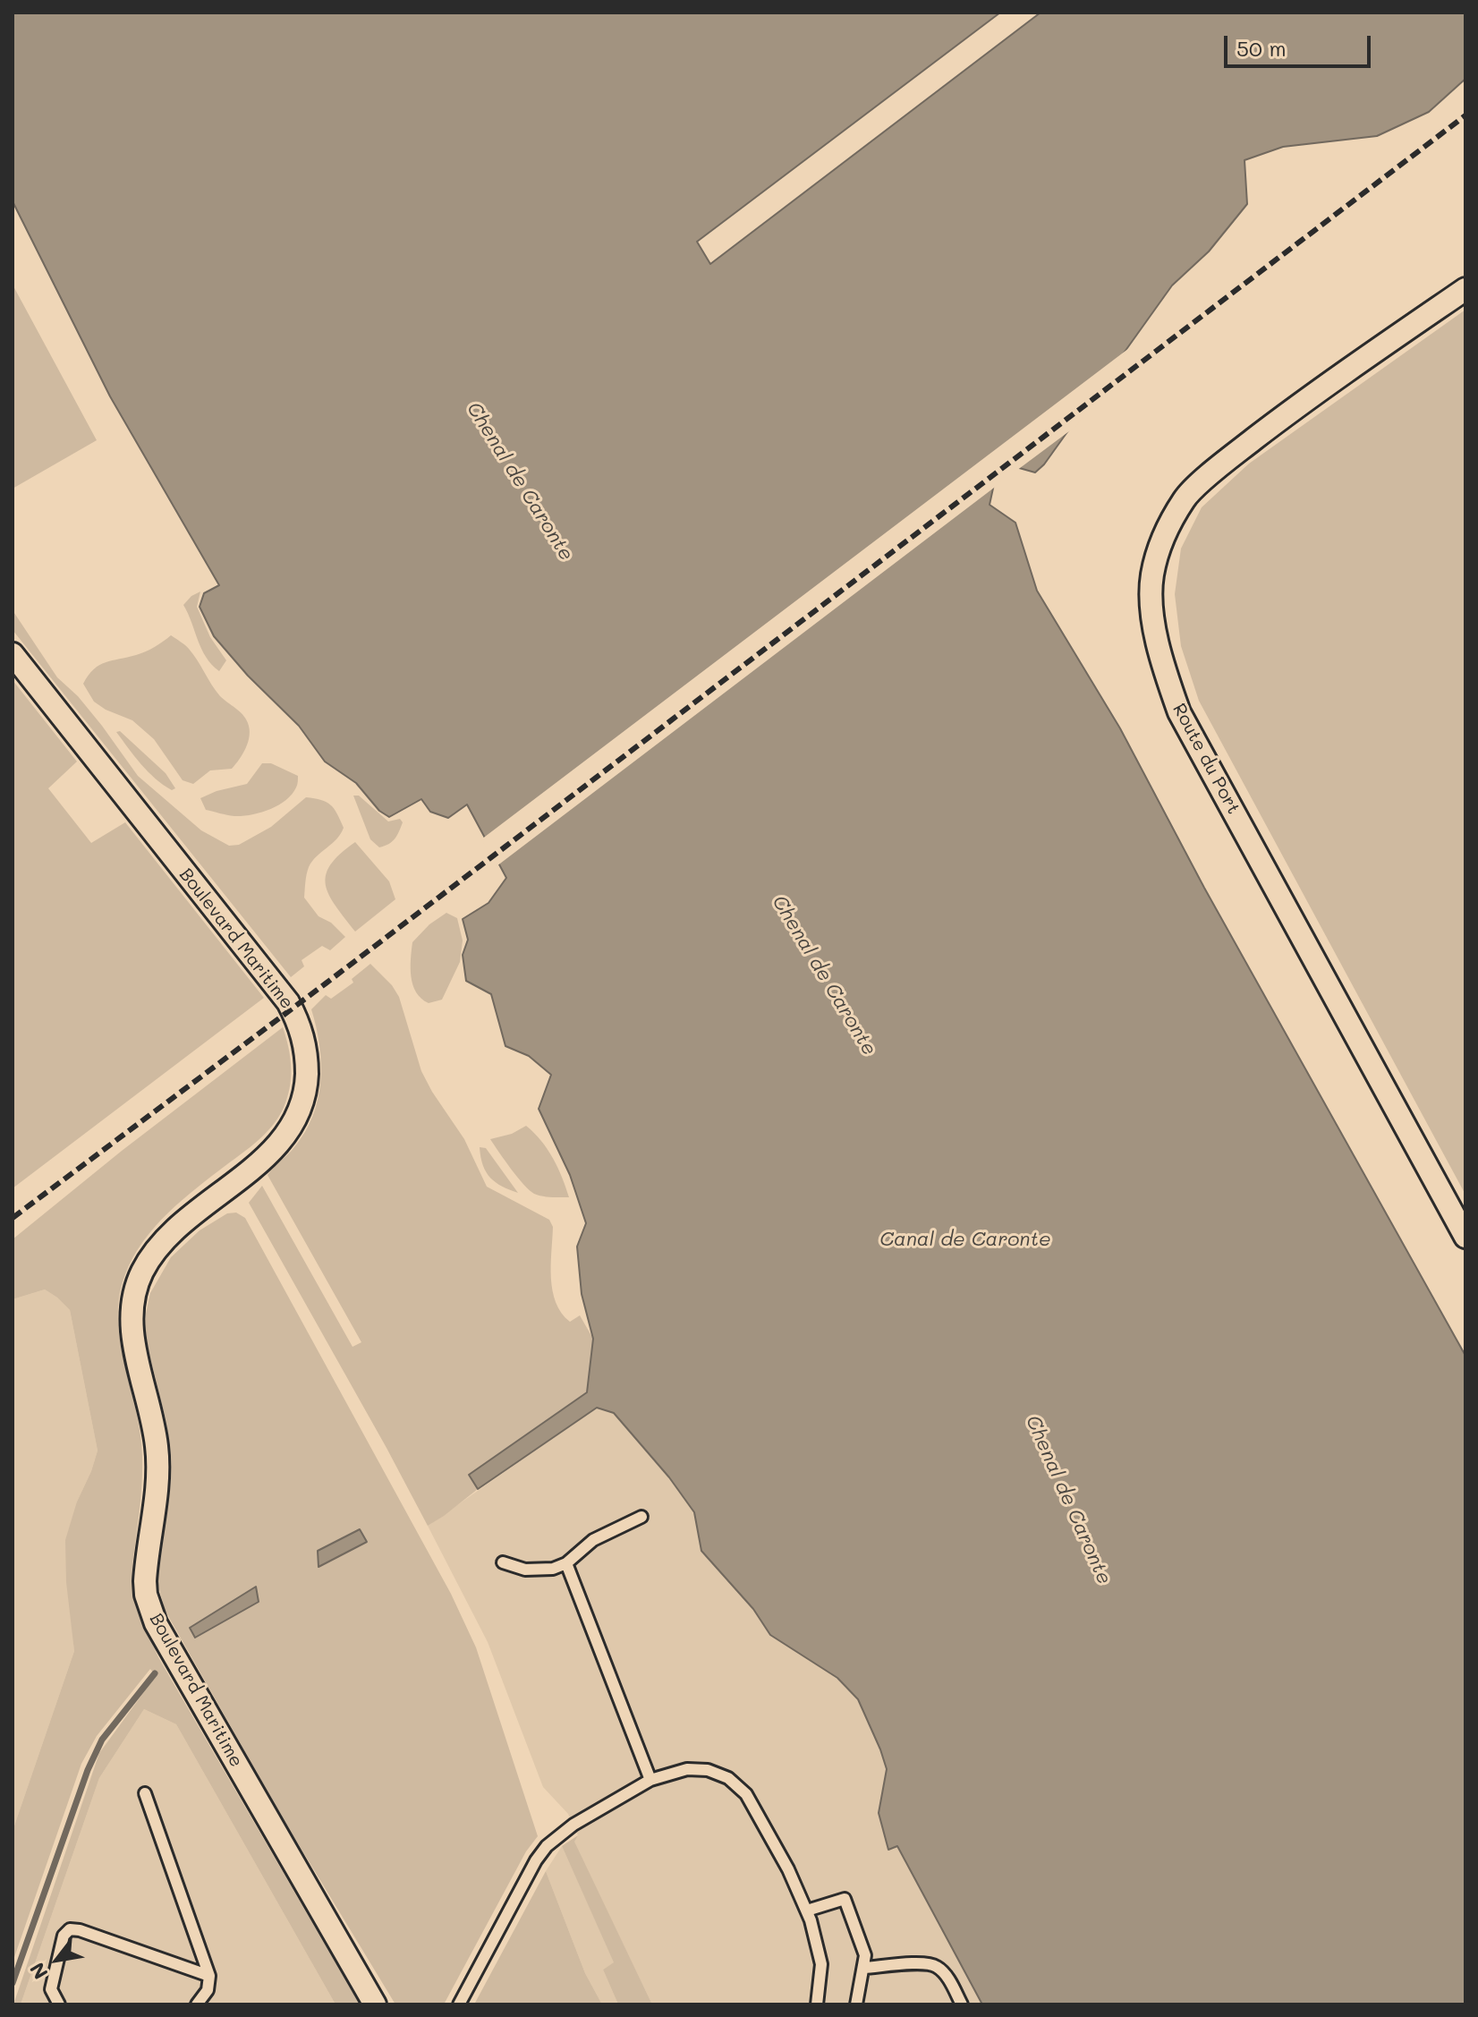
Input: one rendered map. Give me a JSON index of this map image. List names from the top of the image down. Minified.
{"streets":{"street":["Route du Port","Boulevard Maritime"]},"water":["Chenal de Caronte","Canal de Caronte"],"scale_bar":"50 m","north":"bottom left"}
